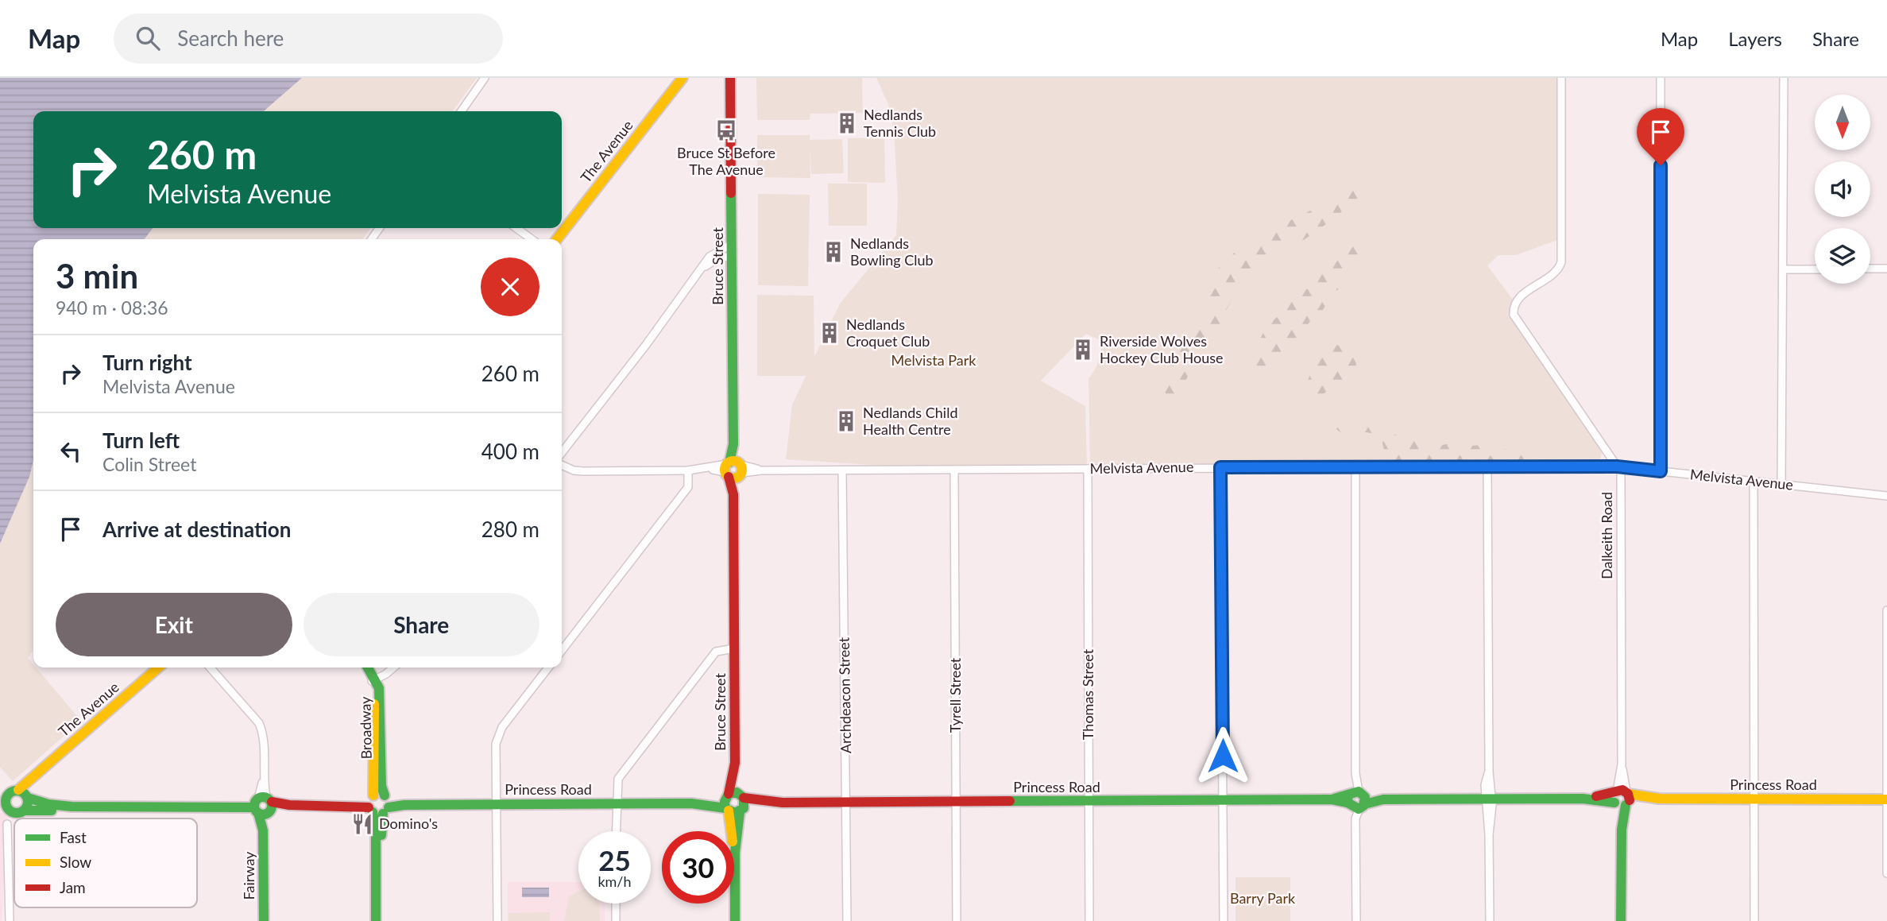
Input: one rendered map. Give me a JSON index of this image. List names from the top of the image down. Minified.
{"streets":{"street":["The Avenue","Bruce Street","Melvista Avenue","Dalkeith Road","Thomas Street","Archdeacon Street","Tyrell Street","Broadway","Princess Road","Fairway"]},"crossings":[["Bruce Street","Melvista Avenue"],["Bruce Street","Princess Road"],["Melvista Avenue","Dalkeith Road"],["Melvista Avenue","Thomas Street"],["Melvista Avenue","Archdeacon Street"],["Melvista Avenue","Tyrell Street"],["Dalkeith Road","Princess Road"],["Thomas Street","Princess Road"],["Archdeacon Street","Princess Road"],["Tyrell Street","Princess Road"],["Broadway","Princess Road"],["Princess Road","Fairway"]],"parks":["Melvista Park","Barry Park"],"places":{"building":["Nedlands Tennis Club","Nedlands Bowling Club","Nedlands Croquet Club","Riverside Wolves Hockey Club House","Nedlands Child Health Centre"],"bus stop":["Bruce St Before The Avenue"],"restaurant":["Domino's"]},"legend":["Fast","Slow","Jam"],"north":"bottom","page":{"header":"Map","search":"Search here","nav":["Map","Layers","Share"],"turn":["260 m","Melvista Avenue"],"heading":["3 min","940 m · 08:36"],"list":[{"name":"Turn right","note":"Melvista Avenue","value":"260 m"},{"name":"Turn left","note":"Colin Street","value":"400 m"},{"name":"Arrive at destination","value":"280 m"}],"buttons":["Exit","Share"],"speed":"25 km/h","limit":"30"}}
